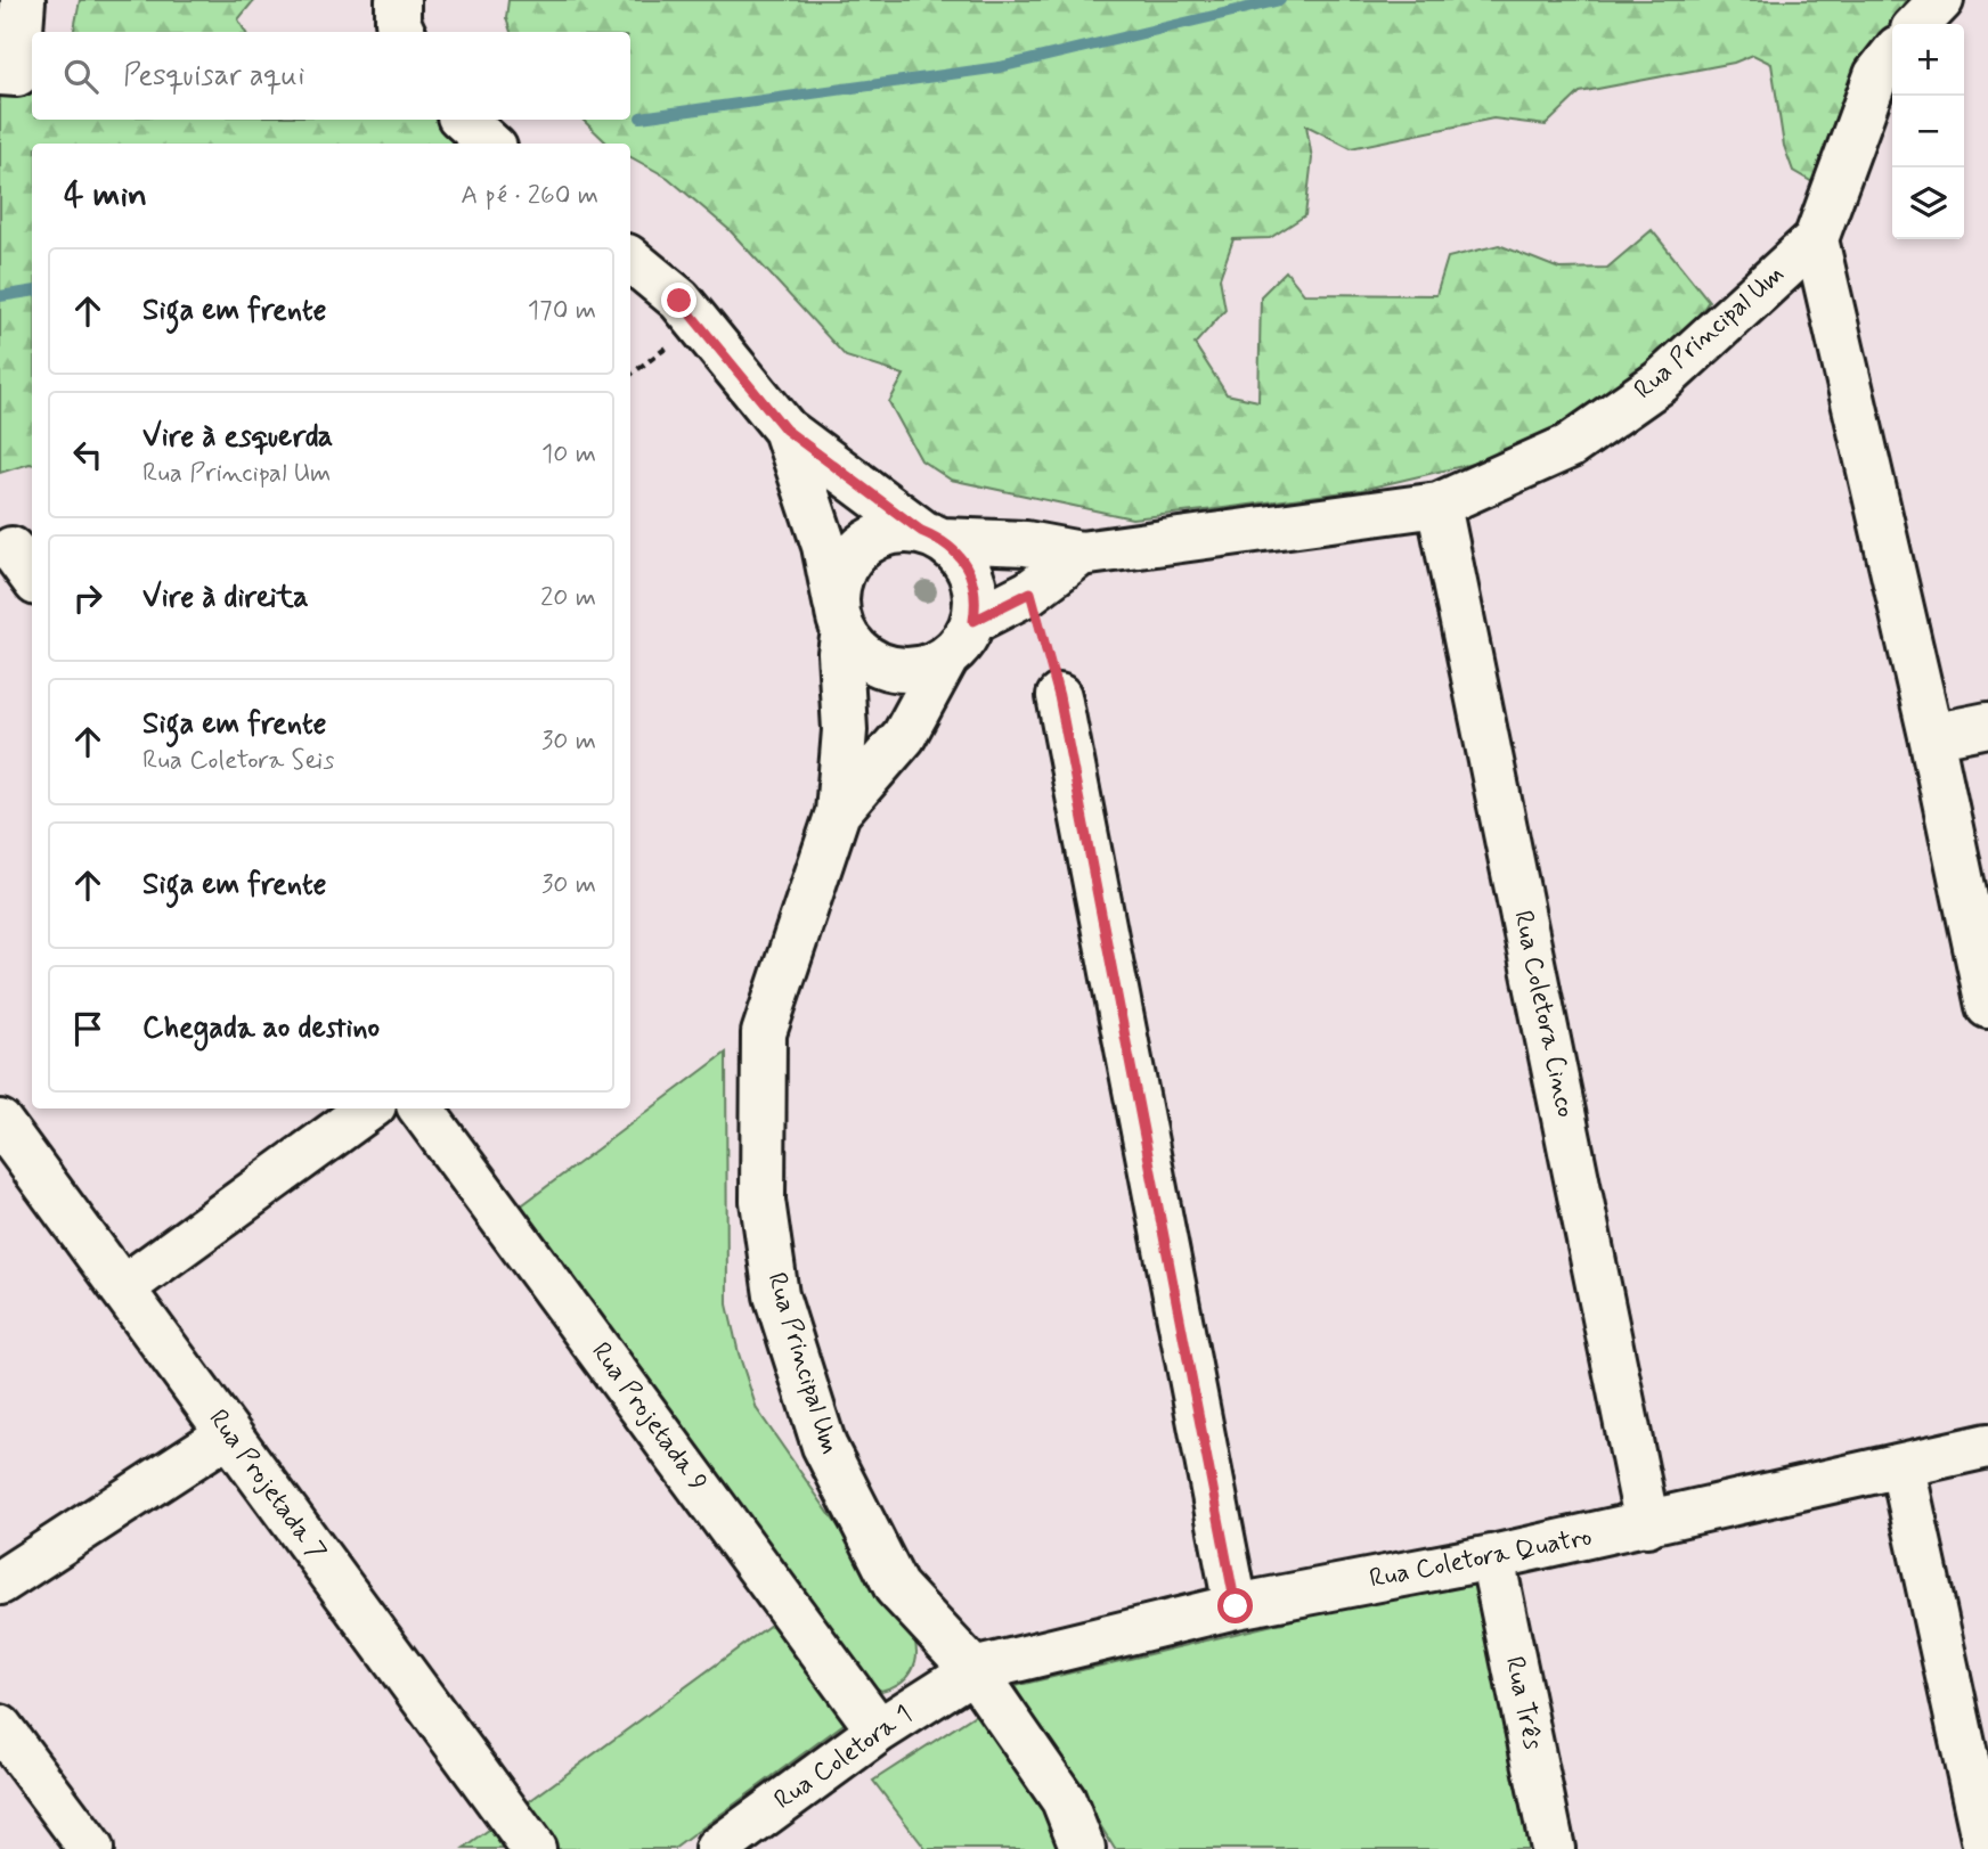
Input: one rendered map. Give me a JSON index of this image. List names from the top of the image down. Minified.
{"streets":{"street":["Rua Principal Um","Rua Coletora Cinco","Rua Projetada 9","Rua Projetada 7","Rua Coletora Quatro","Rua Três","Rua Coletora 1"]},"crossings":[["Rua Principal Um","Rua Coletora Cinco"],["Rua Principal Um","Rua Coletora Quatro"],["Rua Principal Um","Rua Coletora 1"],["Rua Coletora Cinco","Rua Coletora Quatro"],["Rua Projetada 9","Rua Coletora 1"],["Rua Coletora Quatro","Rua Três"],["Rua Coletora Quatro","Rua Coletora 1"]],"page":{"map_buttons":["+","−"],"search":"Pesquisar aqui","heading":["4 min","A pé · 260 m"],"list":[["Siga em frente","170 m"],["Vire à esquerda","Rua Principal Um","10 m"],["Vire à direita","20 m"],["Siga em frente","Rua Coletora Seis","30 m"],["Siga em frente","30 m"],"Chegada ao destino"]}}
